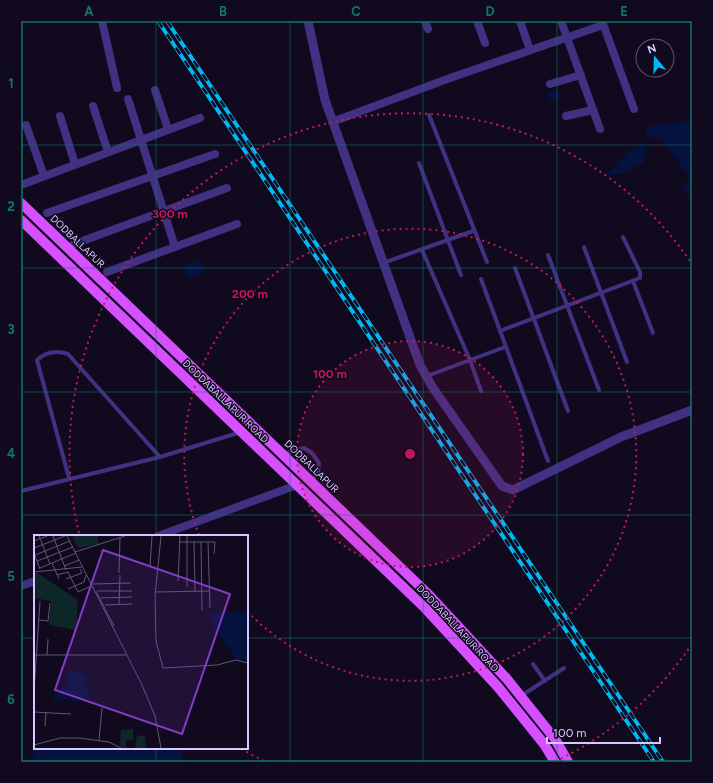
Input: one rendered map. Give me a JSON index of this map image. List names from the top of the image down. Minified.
{"streets":{"main road":["DODBALLAPUR","DODDABALLAPUR ROAD"]},"scale_bar":"100 m","north":"top","grid":{"columns":["A","B","C","D","E"],"rows":["1","2","3","4","5","6"]},"rings":["300 m","200 m","100 m"]}
